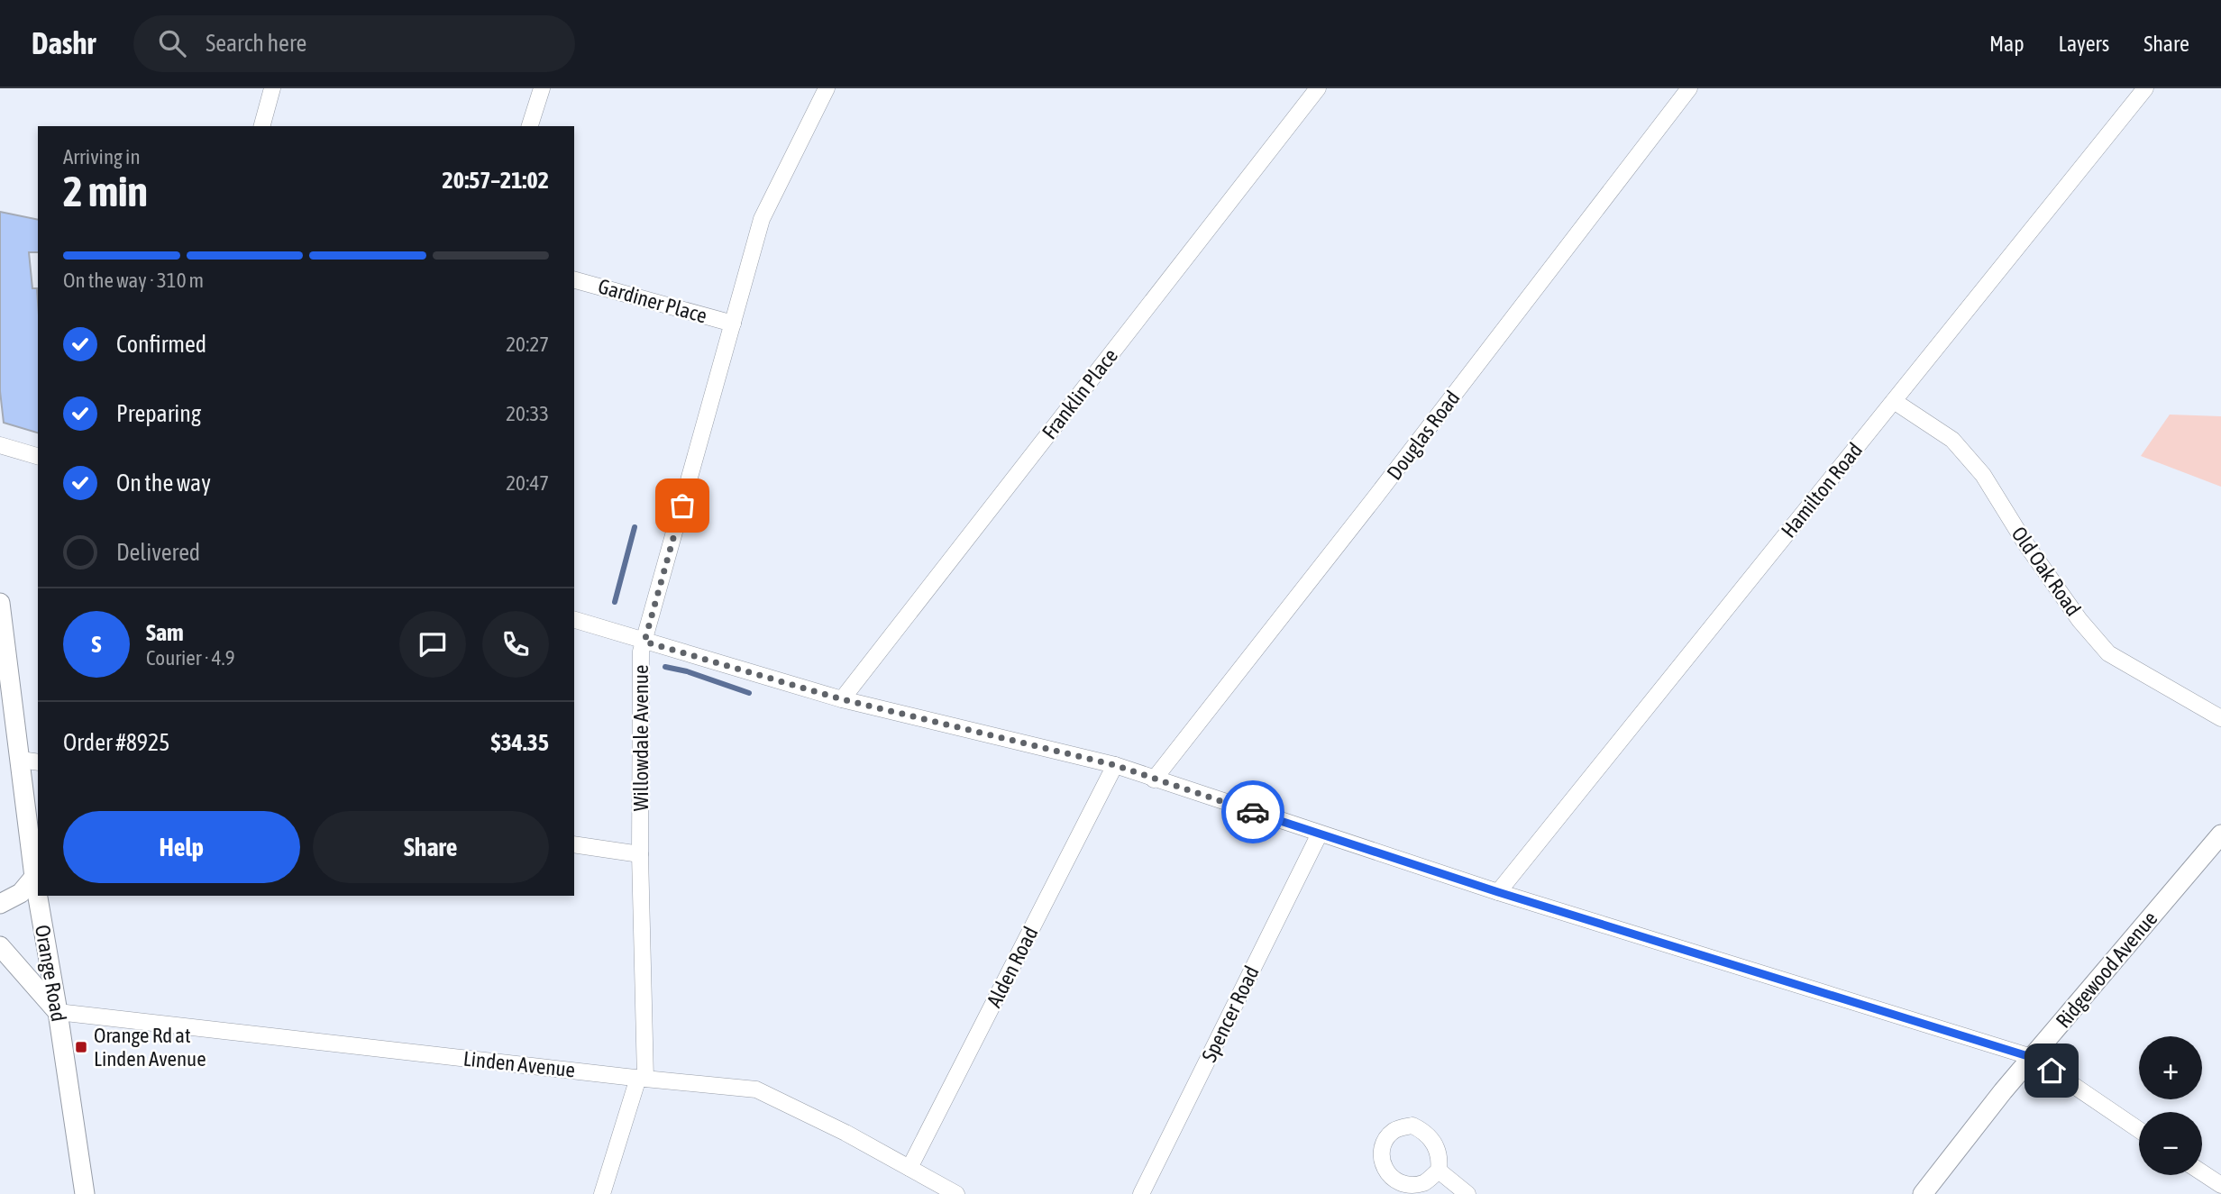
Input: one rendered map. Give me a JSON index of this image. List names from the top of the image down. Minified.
{"streets":{"street":["Gardiner Place","Franklin Place","Douglas Road","Hamilton Road","Old Oak Road","Willowdale Avenue","Alden Road","Ridgewood Avenue","Orange Road","Spencer Road","Linden Avenue"]},"crossings":[["Gardiner Place","Willowdale Avenue"],["Hamilton Road","Old Oak Road"],["Willowdale Avenue","Linden Avenue"],["Alden Road","Linden Avenue"],["Orange Road","Linden Avenue"]],"places":{"transit":["Orange Rd at Linden Avenue"]},"page":{"header":"Dashr","search":"Search here","nav":["Map","Layers","Share"],"heading":["2 min","Arriving in","20:57–21:02"],"panel":["Sam","Courier · 4.9","Order #8925","$34.35"],"bar":"On the way · 310 m","list":[["Confirmed","20:27"],["Preparing","20:33"],["On the way","20:47"],"Delivered"],"round":"S","buttons":["Help","Share"],"map_buttons":["+","−"]}}
